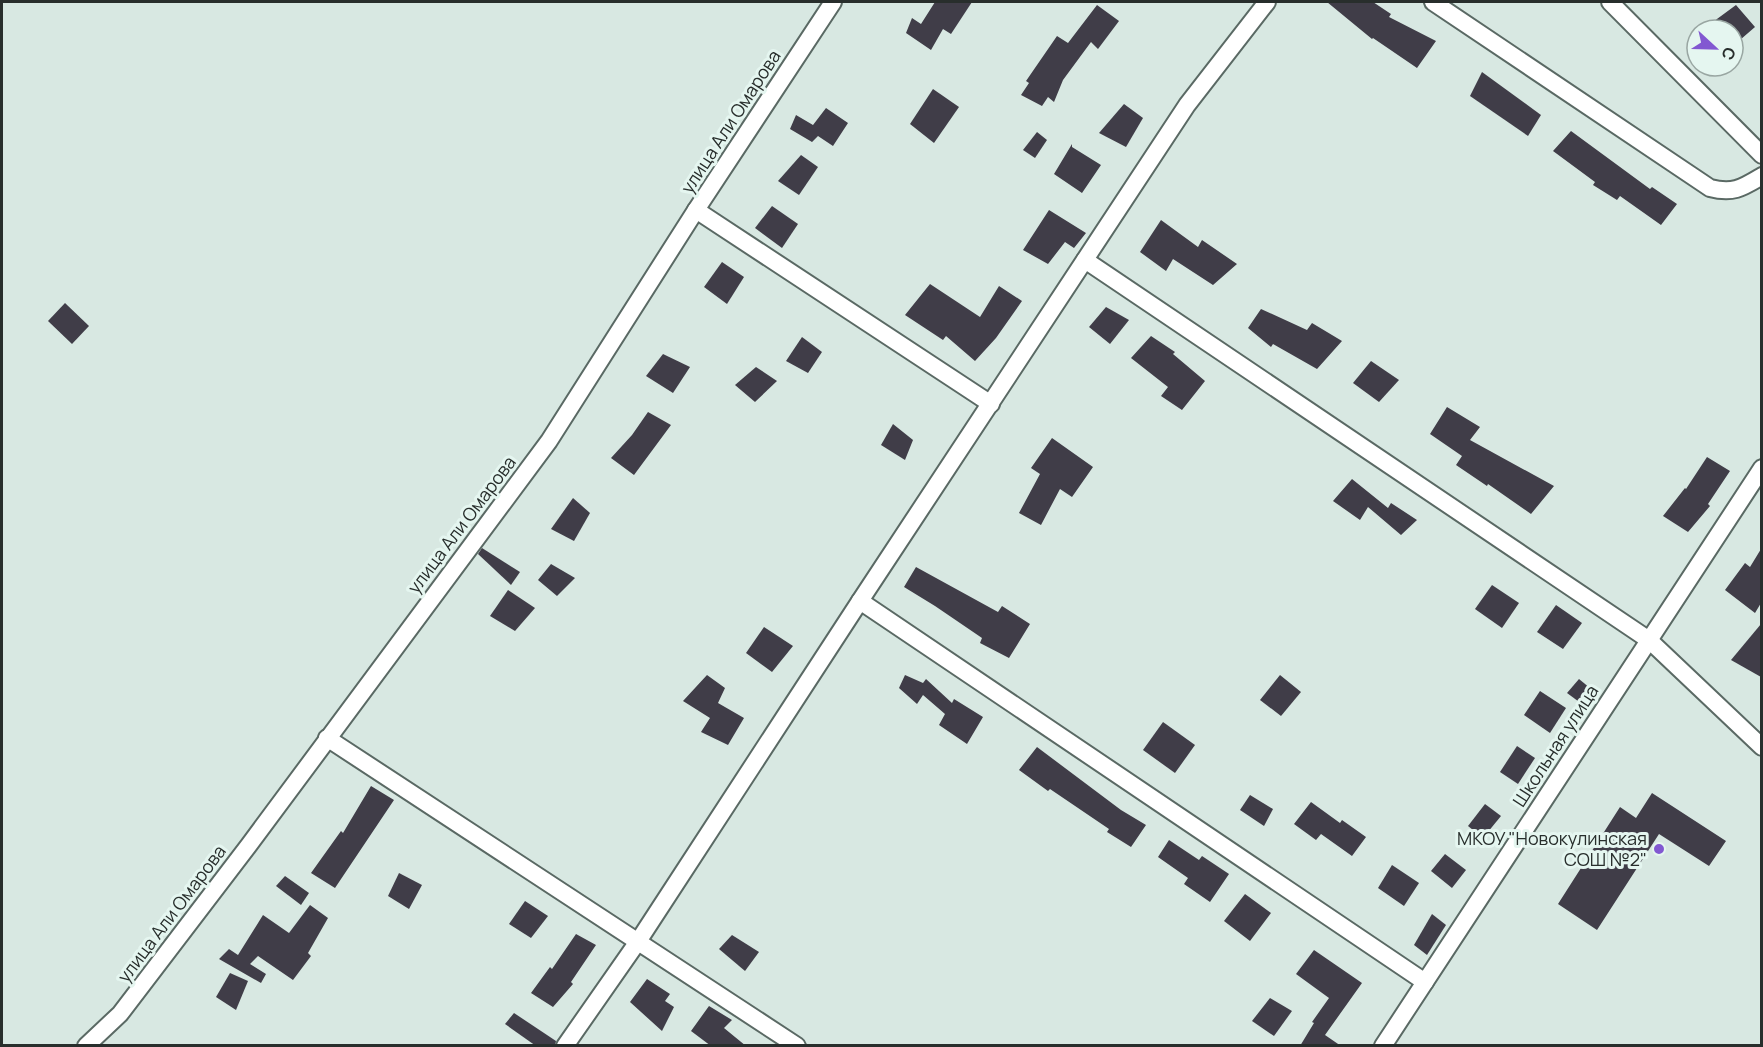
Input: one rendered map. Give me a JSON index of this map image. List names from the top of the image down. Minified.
{"streets":{"street":["улица Али Омарова","Школьная улица"]},"places":["МКОУ \"Новокулинская СОШ №2\""],"north":"right"}
